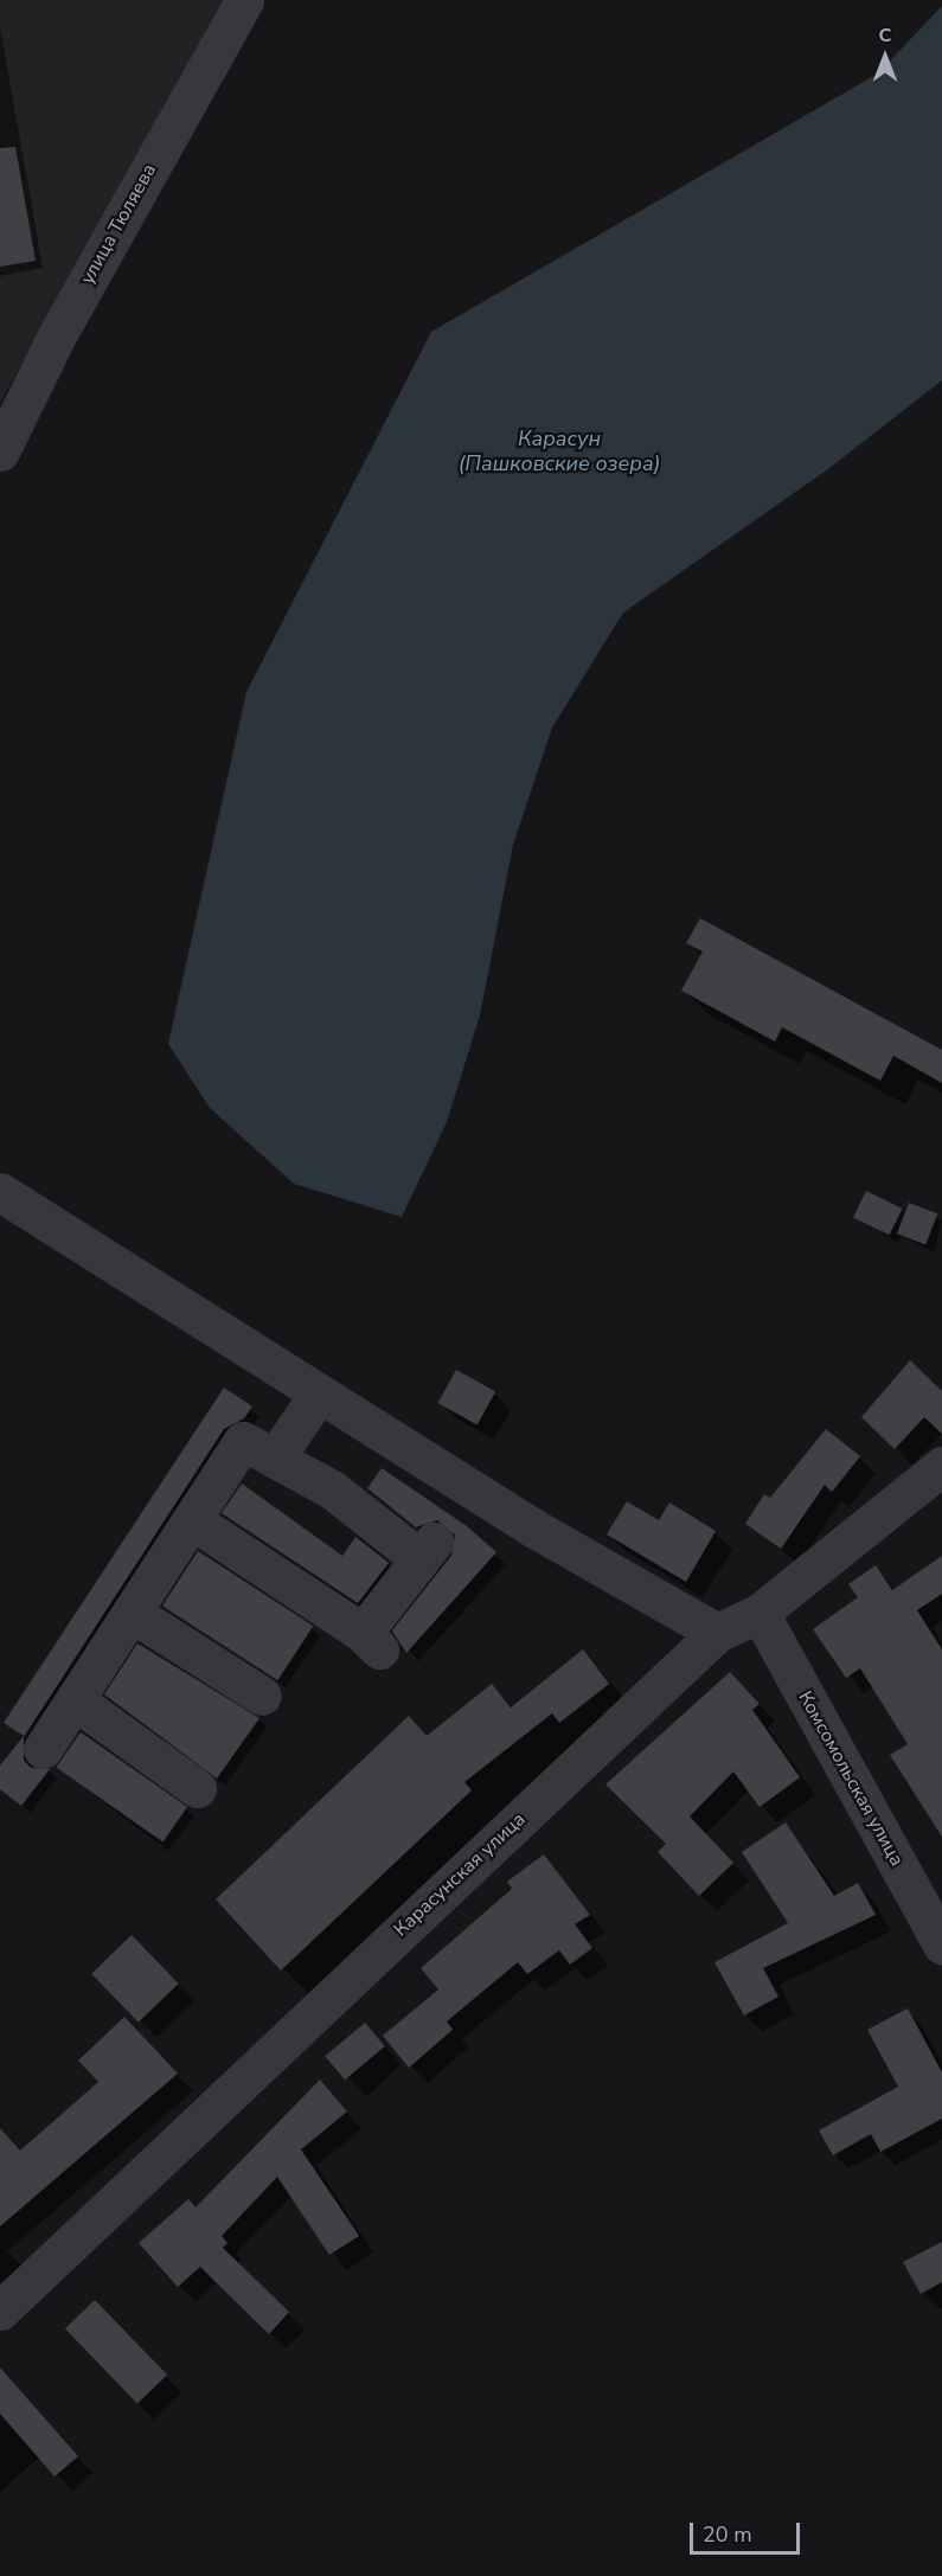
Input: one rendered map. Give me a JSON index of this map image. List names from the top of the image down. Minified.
{"streets":{"street":["улица Тюляева","Комсомольская улица","Карасунская улица"]},"crossings":[["Комсомольская улица","Карасунская улица"]],"water":["Карасун (Пашковские озера)"],"scale_bar":"20 m","north":"top"}
